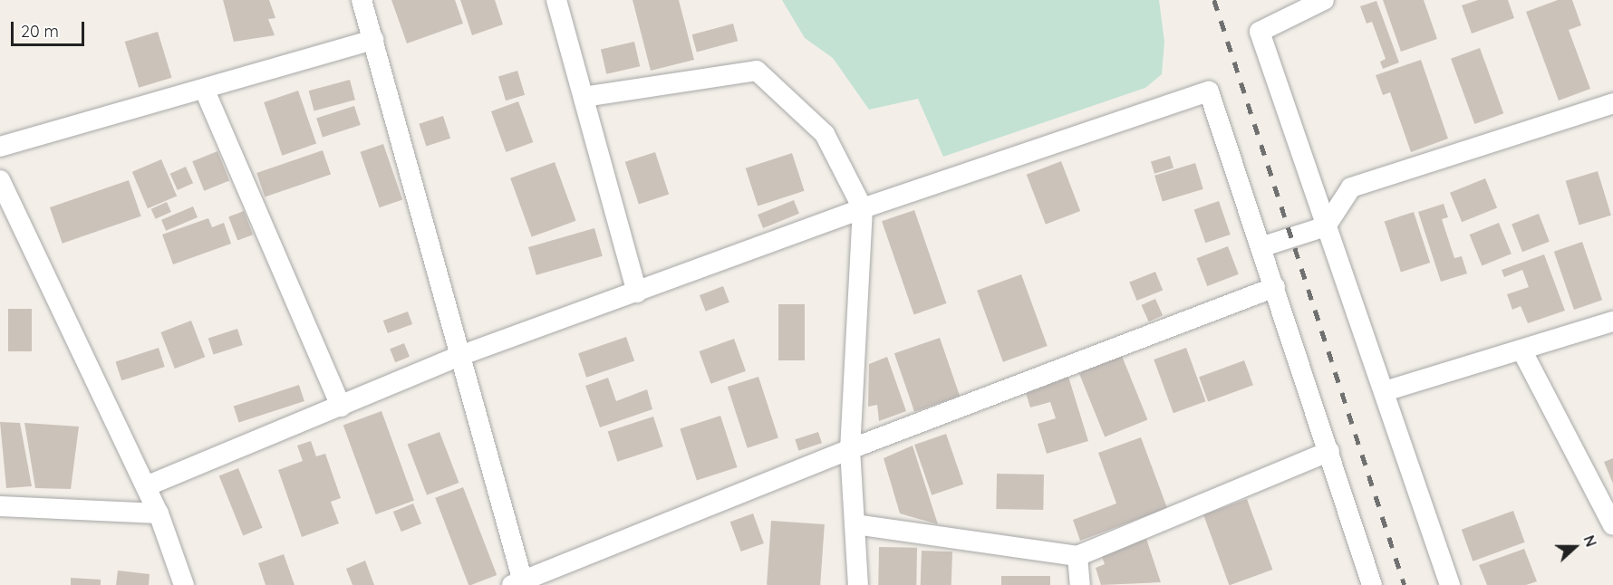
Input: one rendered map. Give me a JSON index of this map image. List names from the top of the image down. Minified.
{"scale_bar":"20 m","north":"right"}
